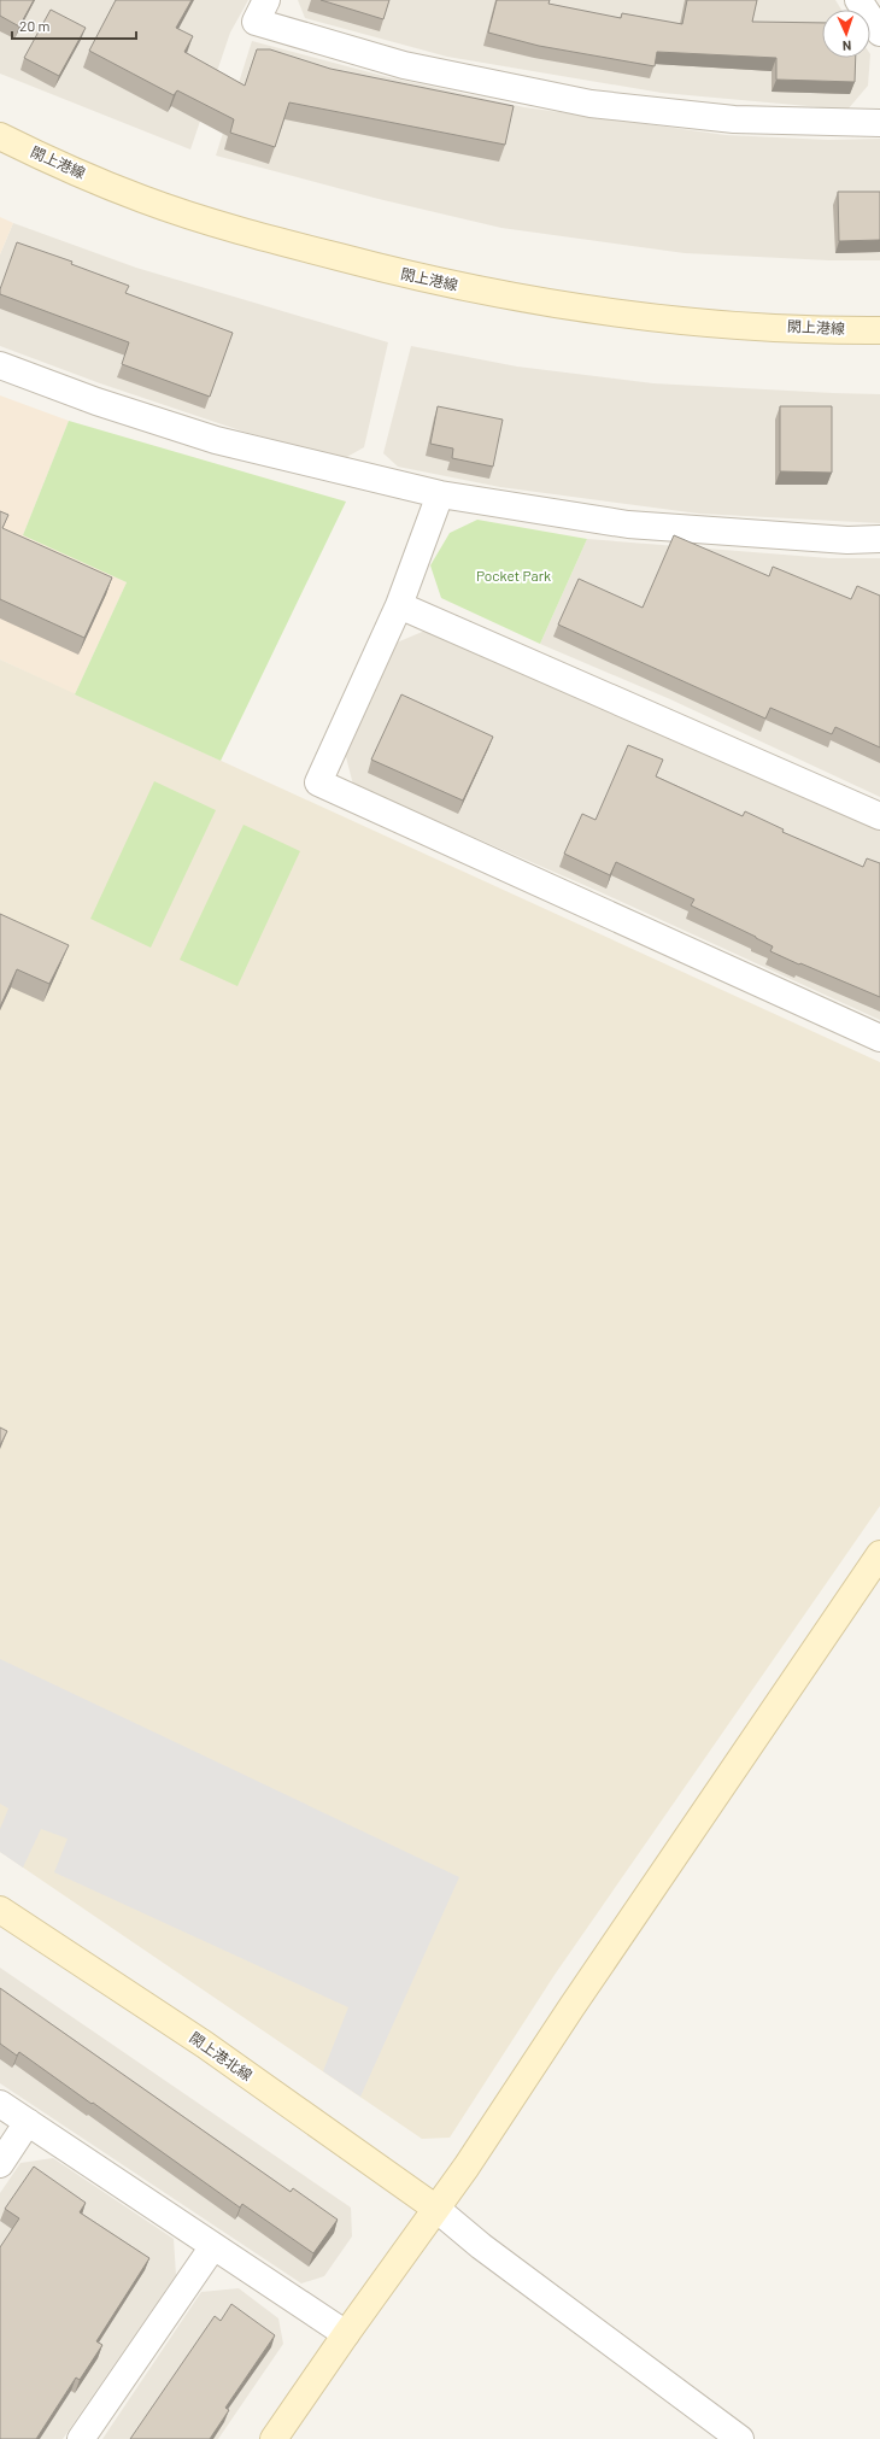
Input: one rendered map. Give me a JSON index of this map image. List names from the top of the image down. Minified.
{"streets":{"street":["閖上港線","閖上港北線"]},"parks":["Pocket Park"],"scale_bar":"20 m","north":"bottom"}
